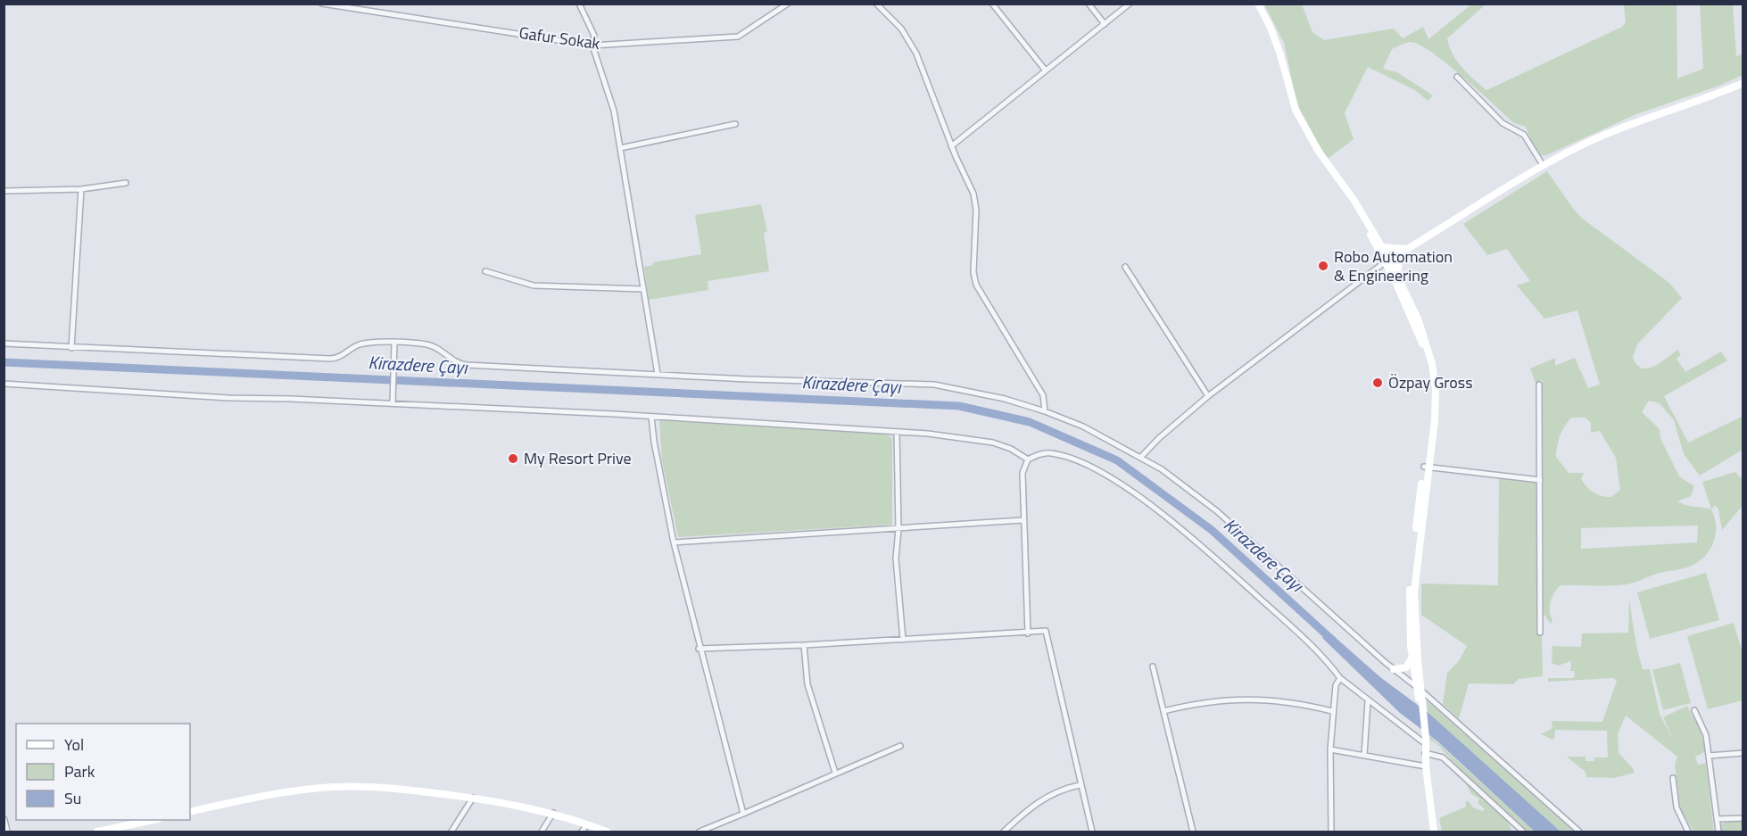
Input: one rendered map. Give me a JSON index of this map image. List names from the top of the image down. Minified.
{"streets":{"street":["Gafur Sokak"]},"water":["Kirazdere Çayı"],"places":["Robo Automation & Engineering","Özpay Gross","My Resort Prive"],"legend":["Yol","Park","Su"]}
